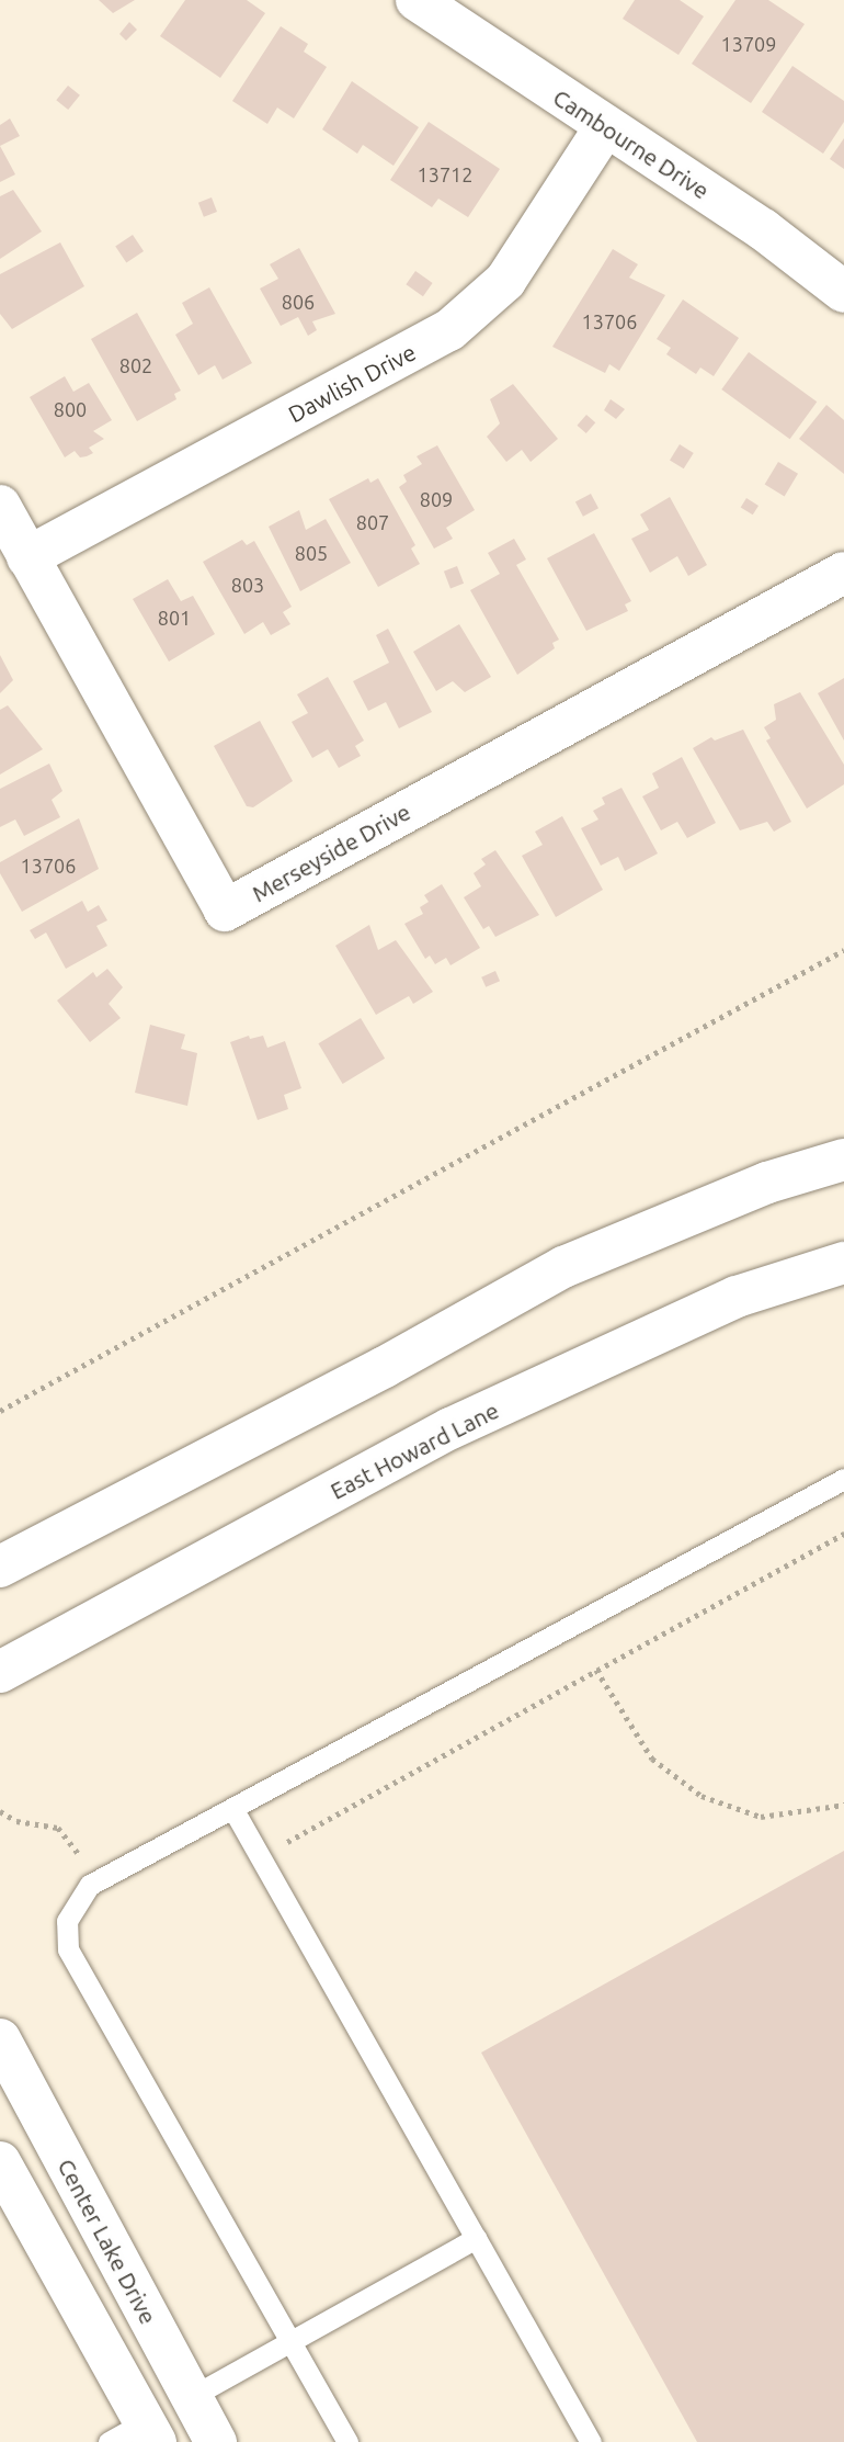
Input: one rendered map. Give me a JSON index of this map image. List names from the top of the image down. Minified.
{"streets":{"street":["Cambourne Drive","Dawlish Drive","Merseyside Drive","East Howard Lane","Center Lake Drive"]},"crossings":[["Cambourne Drive","Dawlish Drive"],["Dawlish Drive","Merseyside Drive"]],"house_numbers":["13709","13712","806","13706","802","800","809","807","805","803","801","13706"]}
